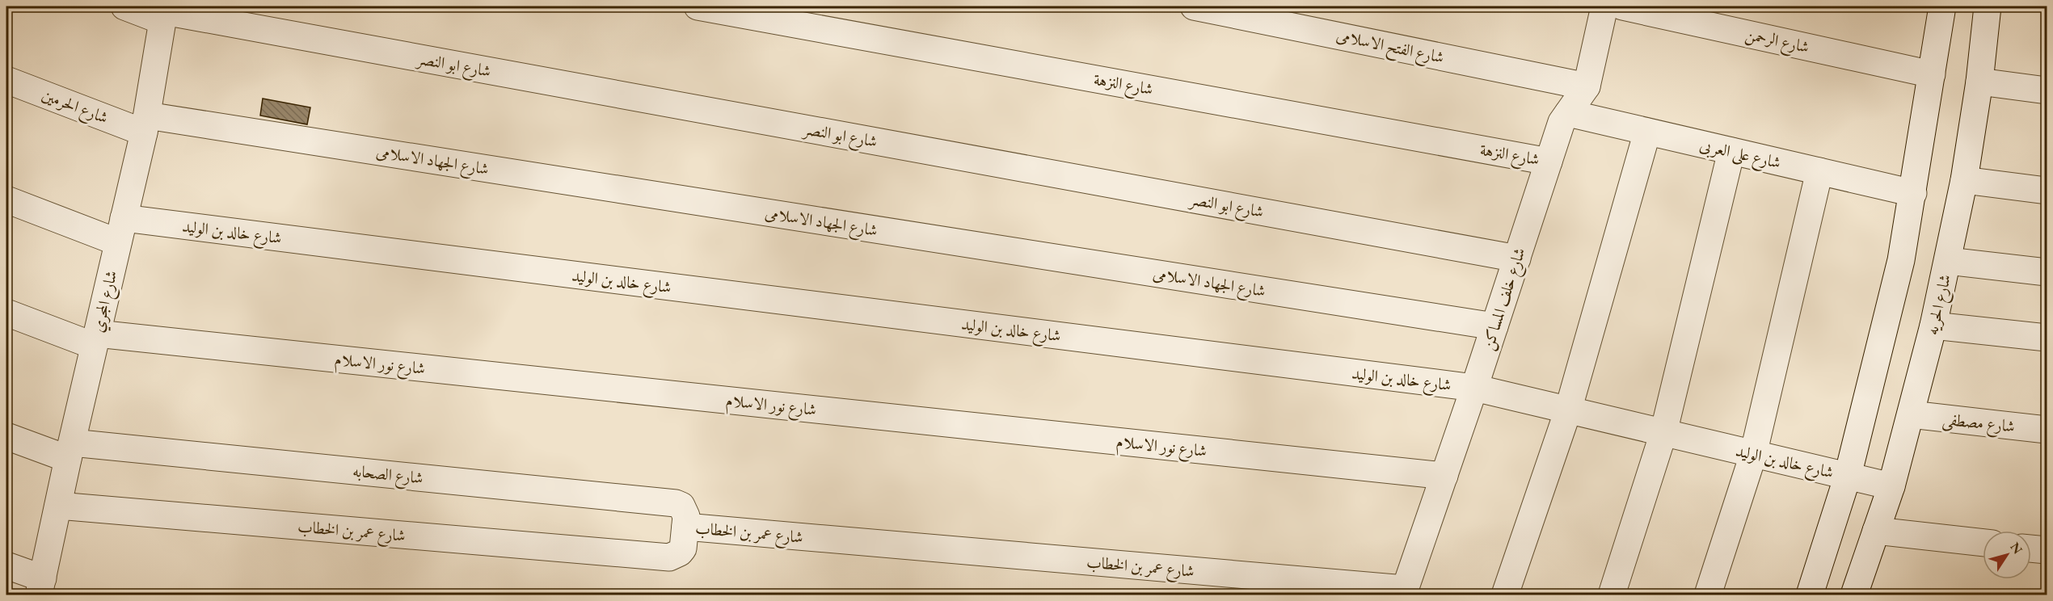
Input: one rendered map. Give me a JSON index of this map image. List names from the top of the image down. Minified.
{"streets":{"street":["شارع الرحمن","شارع الفتح الاسلامى","شارع ابو النصر","شارع النزهة","شارع الحرمين","شارع على العربى","شارع الجهاد الاسلامى","شارع خالد بن الوليد","شارع خلف المساكن","شارع المجري","شارع الحريه","شارع نور الاسلام","شارع مصطفى","شارع الصحابه","شارع عمر بن الخطاب"]},"crossings":[["شارع الفتح الاسلامى","شارع خلف المساكن"],["شارع ابو النصر","شارع خلف المساكن"],["شارع ابو النصر","شارع المجري"],["شارع النزهة","شارع خلف المساكن"],["شارع الحرمين","شارع الجهاد الاسلامى"],["شارع الحرمين","شارع المجري"],["شارع على العربى","شارع خلف المساكن"],["شارع الجهاد الاسلامى","شارع خلف المساكن"],["شارع الجهاد الاسلامى","شارع المجري"],["شارع خالد بن الوليد","شارع خلف المساكن"],["شارع خالد بن الوليد","شارع المجري"],["شارع خالد بن الوليد","شارع الحريه"],["شارع خلف المساكن","شارع نور الاسلام"],["شارع خلف المساكن","شارع عمر بن الخطاب"],["شارع المجري","شارع نور الاسلام"],["شارع المجري","شارع الصحابه"],["شارع المجري","شارع عمر بن الخطاب"],["شارع الحريه","شارع مصطفى"],["شارع الصحابه","شارع عمر بن الخطاب"]],"north":"top right"}
